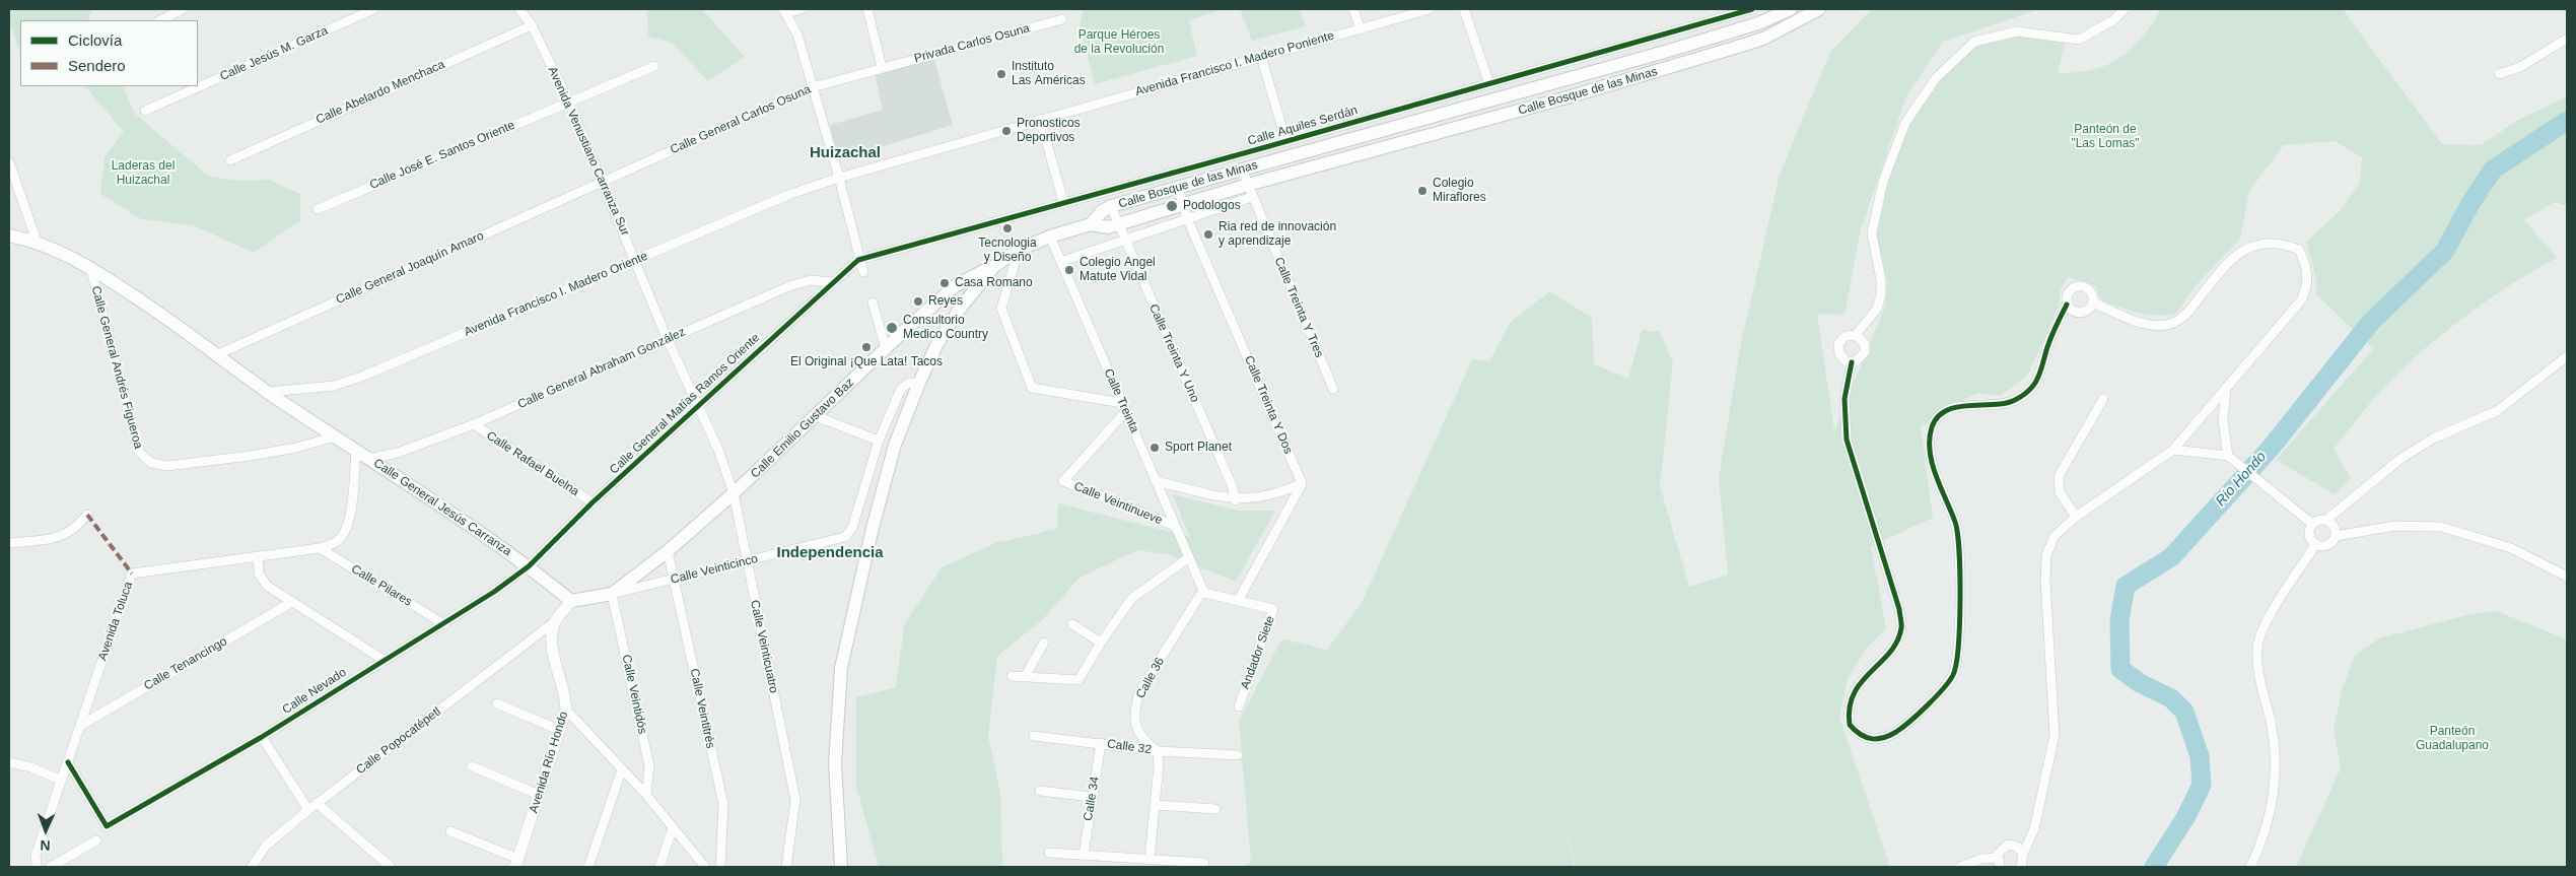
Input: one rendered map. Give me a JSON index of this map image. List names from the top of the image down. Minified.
{"streets":{"main road":["Calle Bosque de las Minas","Calle Emilio Gustavo Baz","Calle General Jesús Carranza","Calle Veinticinco"],"street":["Privada Carlos Osuna","Calle Jesús M. Garza","Avenida Francisco I. Madero Poniente","Calle Abelardo Menchaca","Calle General Carlos Osuna","Calle Aquiles Serdán","Avenida Venustiano Carranza Sur","Calle José E. Santos Oriente","Calle General Joaquín Amaro","Avenida Francisco I. Madero Oriente","Calle Treinta Y Tres","Calle Treinta Y Uno","Calle General Andrés Figueroa","Calle General Abraham González","Calle Treinta","Calle General Matías Ramos Oriente","Calle Treinta Y Dos","Calle Rafael Buelna","Calle Veintinueve","Calle Pilares","Avenida Toluca","Calle Veinticuatro","Andador Siete","Calle Tenancingo","Calle 36","Calle Nevado","Calle Veintidós","Calle Veintitrés","Calle Popocatépetl","Calle 32","Avenida Río Hondo","Calle 34"]},"crossings":[["Privada Carlos Osuna","Calle General Carlos Osuna"],["Avenida Francisco I. Madero Poniente","Avenida Francisco I. Madero Oriente"],["Calle Bosque de las Minas","Calle Treinta Y Tres"],["Calle Bosque de las Minas","Calle Treinta Y Uno"],["Calle Bosque de las Minas","Calle Treinta Y Dos"],["Calle Abelardo Menchaca","Avenida Venustiano Carranza Sur"],["Calle General Carlos Osuna","Avenida Venustiano Carranza Sur"],["Calle General Carlos Osuna","Calle General Joaquín Amaro"],["Calle Aquiles Serdán","Calle General Matías Ramos Oriente"],["Avenida Venustiano Carranza Sur","Calle José E. Santos Oriente"],["Avenida Venustiano Carranza Sur","Calle General Joaquín Amaro"],["Avenida Venustiano Carranza Sur","Avenida Francisco I. Madero Oriente"],["Avenida Venustiano Carranza Sur","Calle General Abraham González"],["Avenida Venustiano Carranza Sur","Calle General Matías Ramos Oriente"],["Avenida Venustiano Carranza Sur","Calle Emilio Gustavo Baz"],["Avenida Venustiano Carranza Sur","Calle Veinticuatro"],["Calle General Joaquín Amaro","Calle General Jesús Carranza"],["Avenida Francisco I. Madero Oriente","Calle General Jesús Carranza"],["Calle General Andrés Figueroa","Calle General Jesús Carranza"],["Calle General Abraham González","Calle General Matías Ramos Oriente"],["Calle General Abraham González","Calle Rafael Buelna"],["Calle General Abraham González","Calle General Jesús Carranza"],["Calle Treinta","Calle Veintinueve"],["Calle Treinta","Andador Siete"],["Calle Treinta","Calle 36"],["Calle General Matías Ramos Oriente","Calle Rafael Buelna"],["Calle General Matías Ramos Oriente","Calle General Jesús Carranza"],["Calle General Matías Ramos Oriente","Calle Nevado"],["Calle Emilio Gustavo Baz","Calle Veinticinco"],["Calle Emilio Gustavo Baz","Calle Veinticuatro"],["Calle Emilio Gustavo Baz","Calle Veintidós"],["Calle Emilio Gustavo Baz","Calle Veintitrés"],["Calle General Jesús Carranza","Calle Veinticinco"],["Calle General Jesús Carranza","Calle Nevado"],["Calle Veinticinco","Calle Veinticuatro"],["Calle Veinticinco","Calle Veintidós"],["Calle Veinticinco","Calle Veintitrés"],["Calle Pilares","Avenida Toluca"],["Calle Pilares","Calle Nevado"],["Avenida Toluca","Calle Tenancingo"],["Avenida Toluca","Calle Nevado"],["Andador Siete","Calle 36"],["Calle 36","Calle 32"],["Calle Popocatépetl","Avenida Río Hondo"],["Calle 32","Calle 34"]],"districts":["Huizachal","Independencia"],"water":["Rio Hondo"],"parks":["Parque Héroes de la Revolución","Panteón de \"Las Lomas\"","Laderas del Huizachal","Panteón Guadalupano"],"places":["Instituto Las Américas","Pronosticos Deportivos","Colegio Miraflores","Podologos","Tecnologia y Diseño","Ria red de innovación y aprendizaje","Colegio Angel Matute Vidal","Casa Romano","Reyes","Consultorio Medico Country","El Original ¡Que Lata! Tacos","Sport Planet"],"legend":["Ciclovía","Sendero"],"north":"bottom"}
